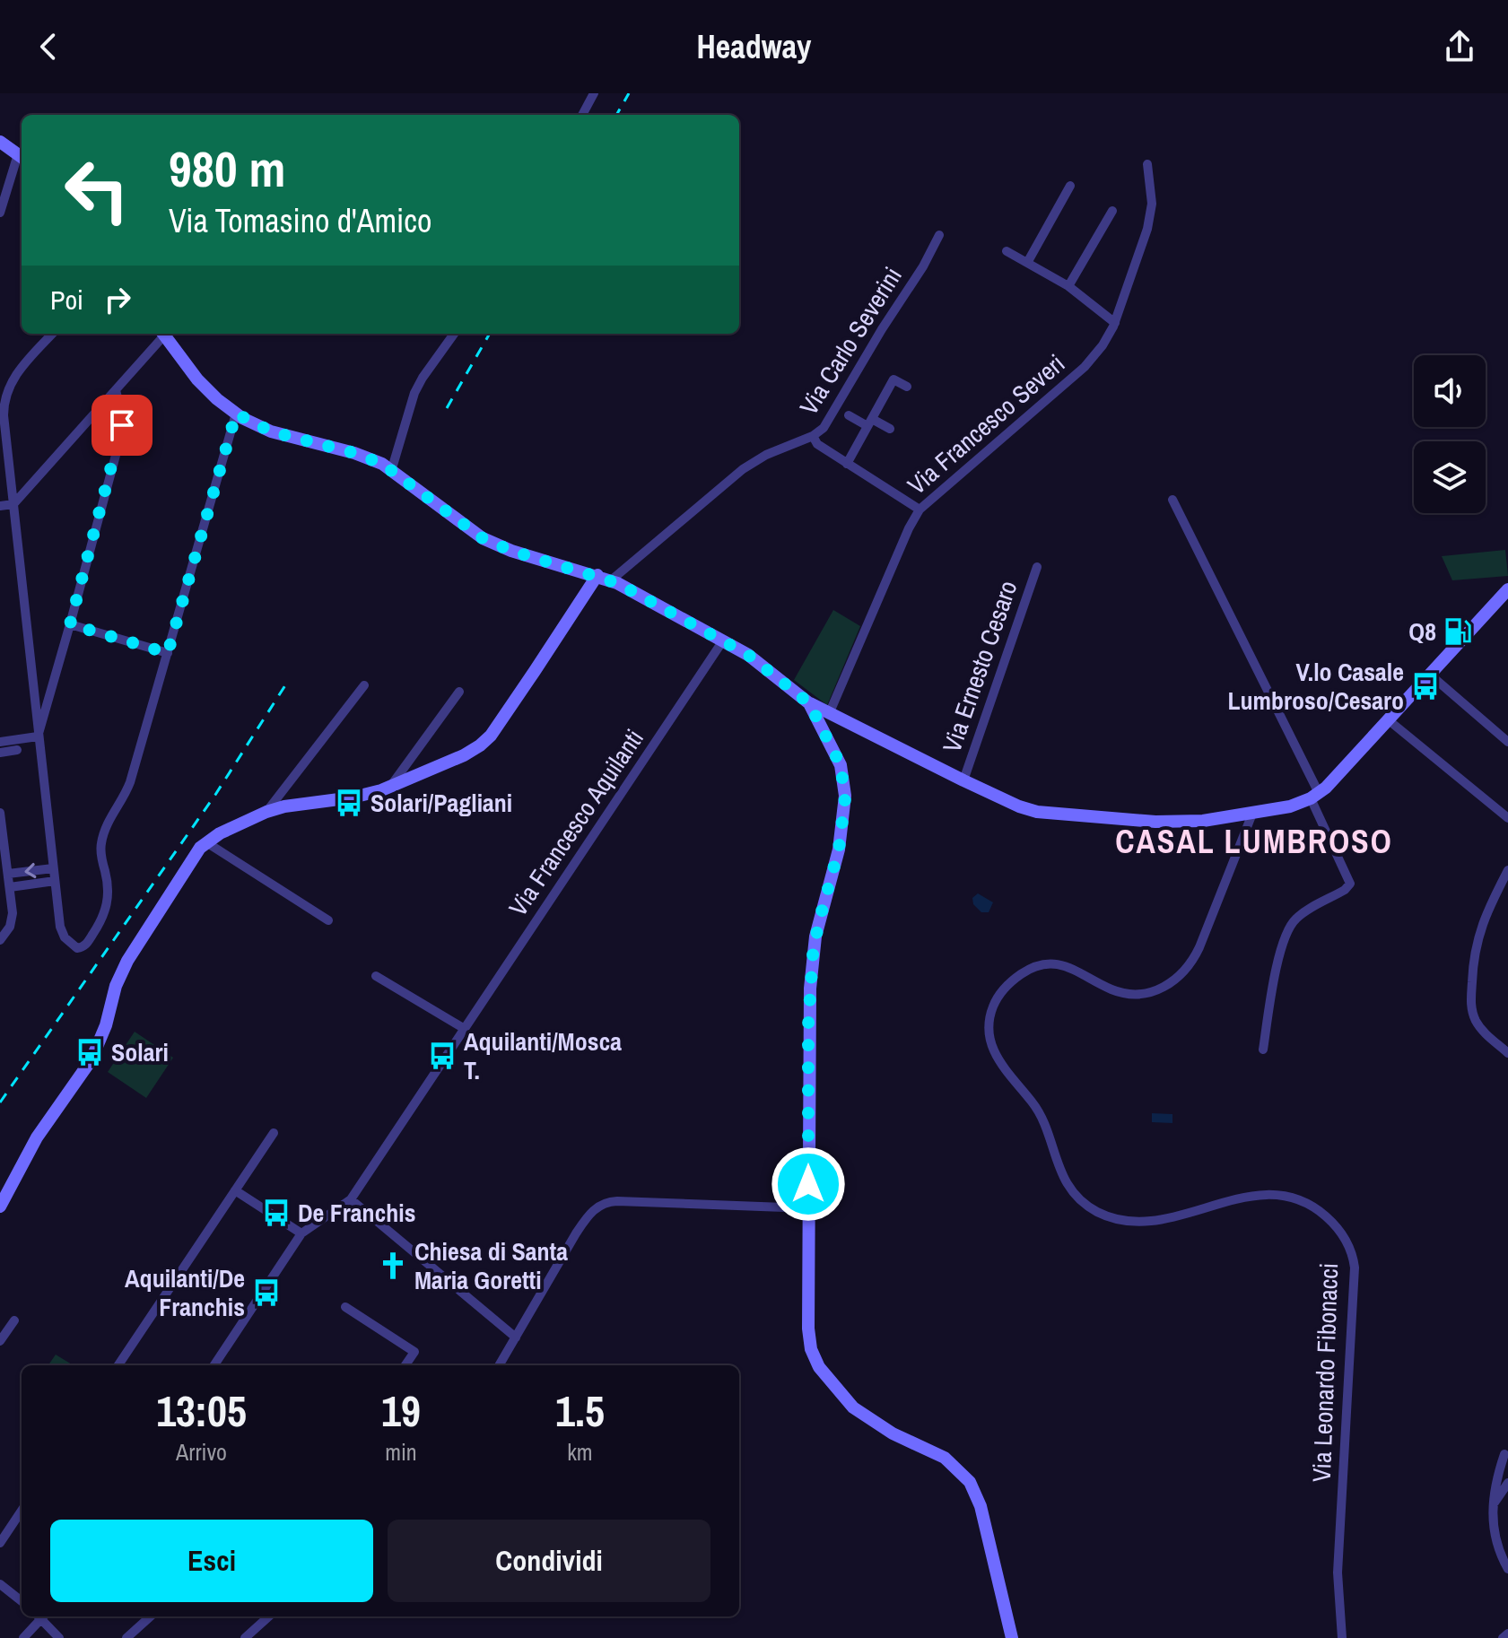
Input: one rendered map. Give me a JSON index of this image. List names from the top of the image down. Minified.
{"streets":{"street":["Via Carlo Severini","Via Francesco Severi","Via Ernesto Cesaro","Via Francesco Aquilanti","Via Leonardo Fibonacci"]},"districts":["CASAL LUMBROSO"],"places":{"fuel station":["Q8"],"bus stop":["V.lo Casale Lumbroso/Cesaro","Solari/Pagliani","Solari","Aquilanti/Mosca T.","De Franchis","Aquilanti/De Franchis"],"church":["Chiesa di Santa Maria Goretti"]},"page":{"header":"Headway","turn":["980 m","Via Tomasino d'Amico"],"then":"Poi","eta":["13:05","Arrivo","19","min","1.5","km"],"buttons":["Esci","Condividi"]}}
